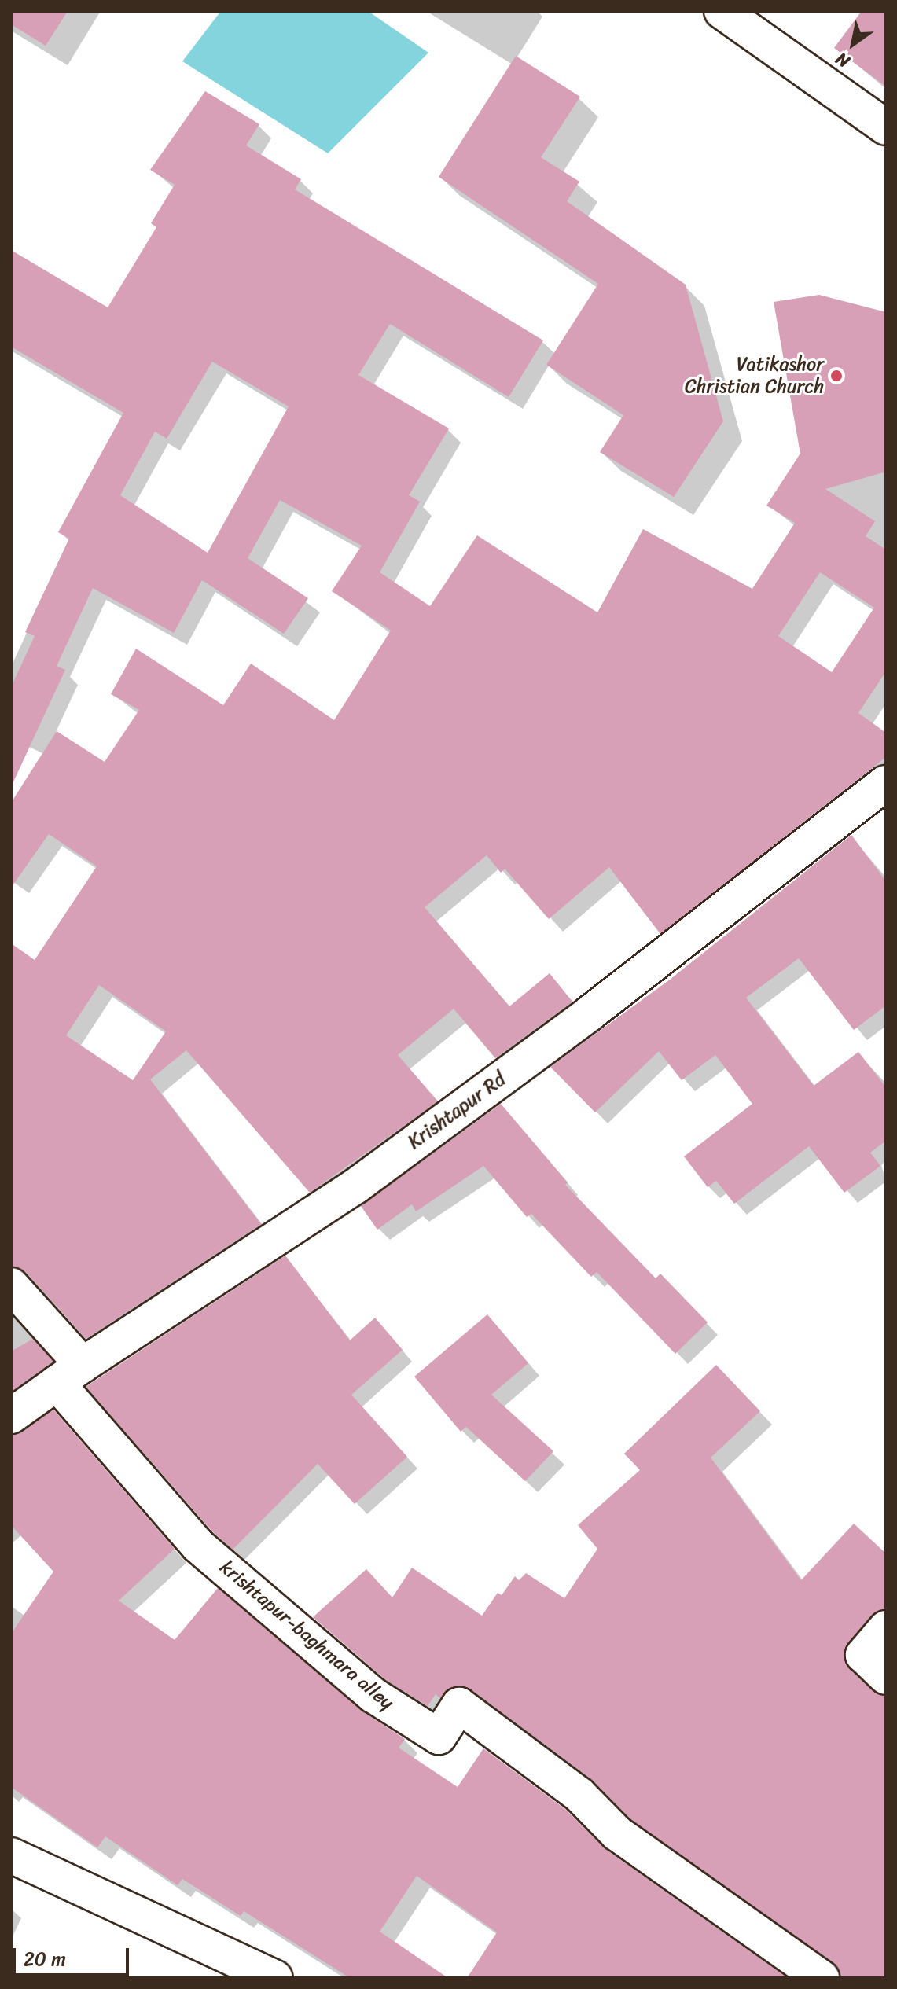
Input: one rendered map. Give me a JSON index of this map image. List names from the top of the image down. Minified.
{"streets":{"street":["Krishtapur Rd","krishtapur-baghmara alley"]},"crossings":[["Krishtapur Rd","krishtapur-baghmara alley"]],"places":["Vatikashor Christian Church"],"scale_bar":"20 m","north":"bottom left"}
